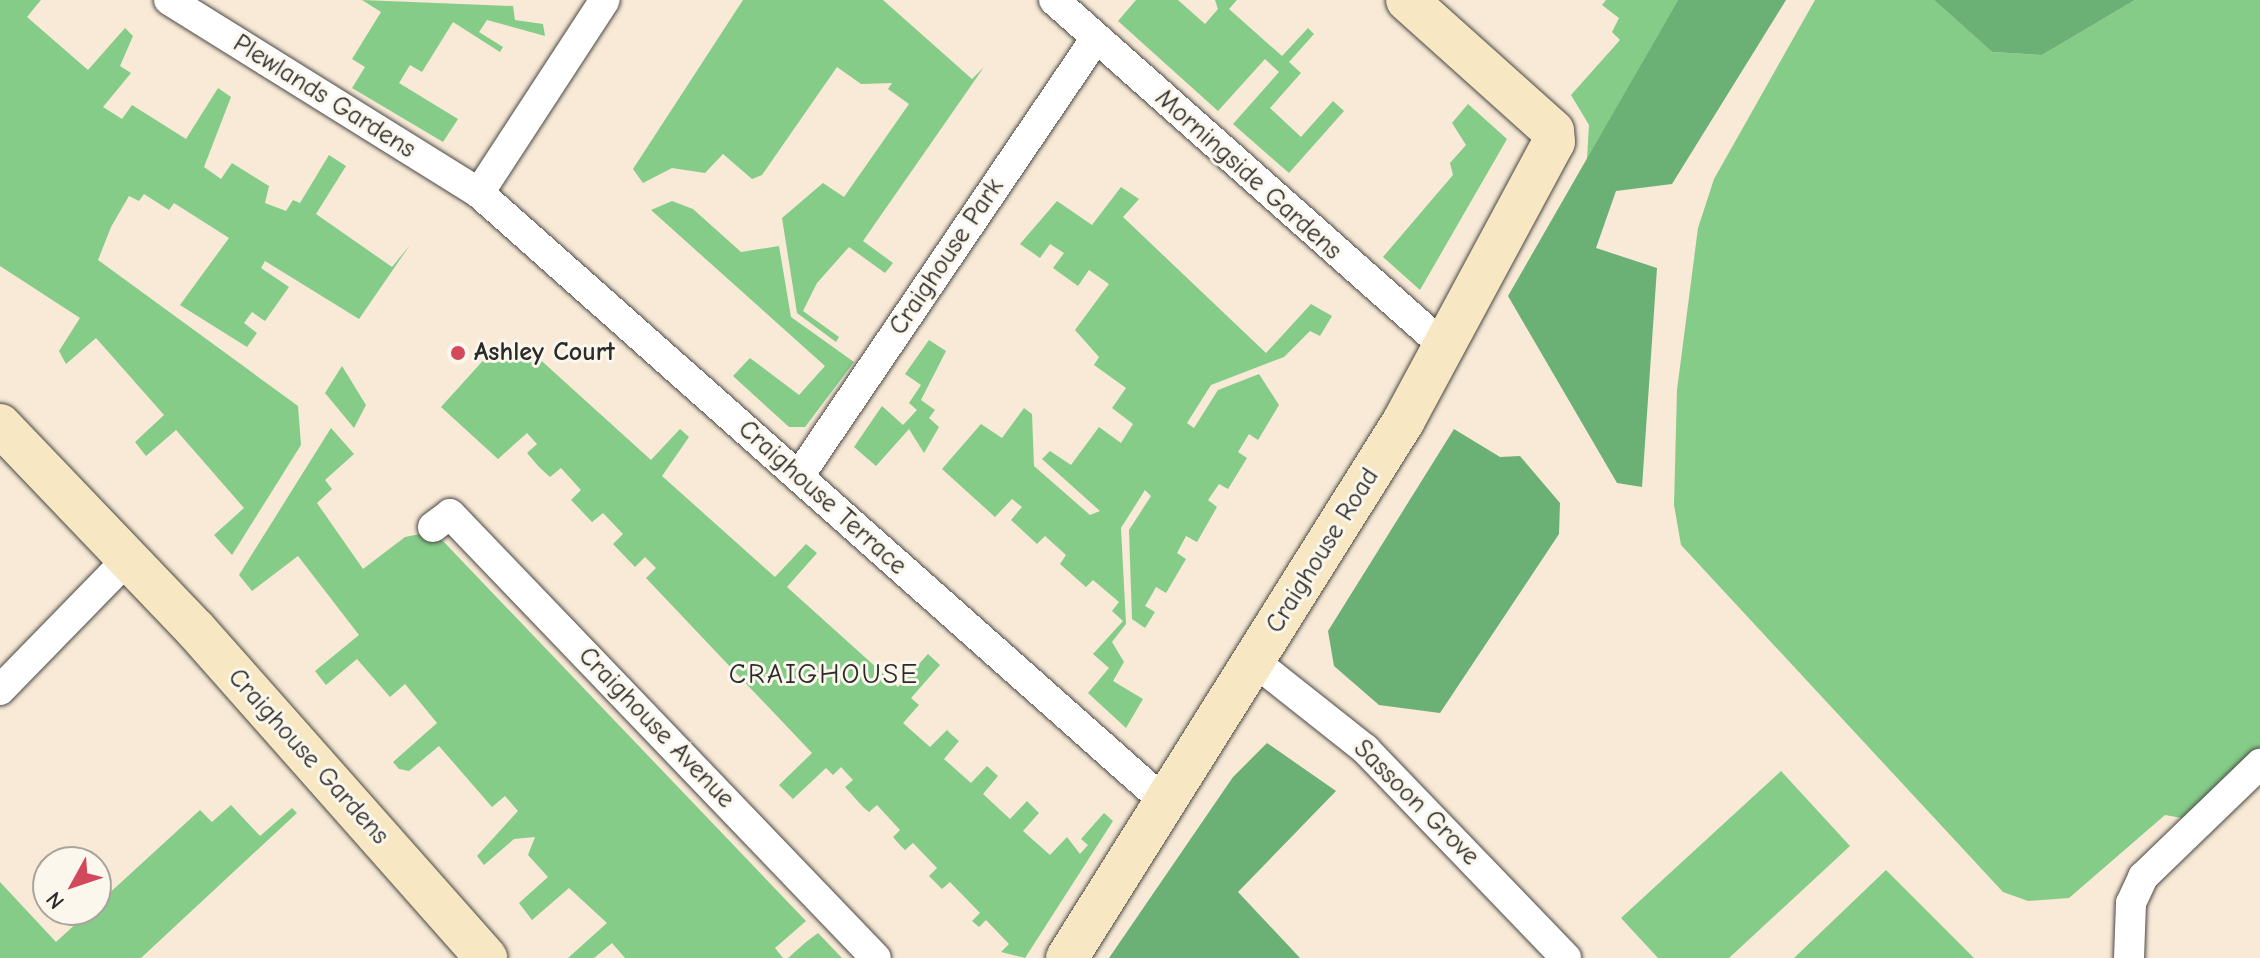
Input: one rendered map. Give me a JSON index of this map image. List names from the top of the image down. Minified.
{"streets":{"street":["Plewlands Gardens","Morningside Gardens","Craighouse Park","Craighouse Terrace","Craighouse Road","Craighouse Avenue","Craighouse Gardens","Sassoon Grove"]},"crossings":[["Plewlands Gardens","Craighouse Terrace"],["Morningside Gardens","Craighouse Park"],["Morningside Gardens","Craighouse Road"],["Craighouse Park","Craighouse Terrace"],["Craighouse Terrace","Craighouse Road"],["Craighouse Road","Sassoon Grove"]],"districts":["CRAIGHOUSE"],"places":["Ashley Court"],"north":"bottom left"}
